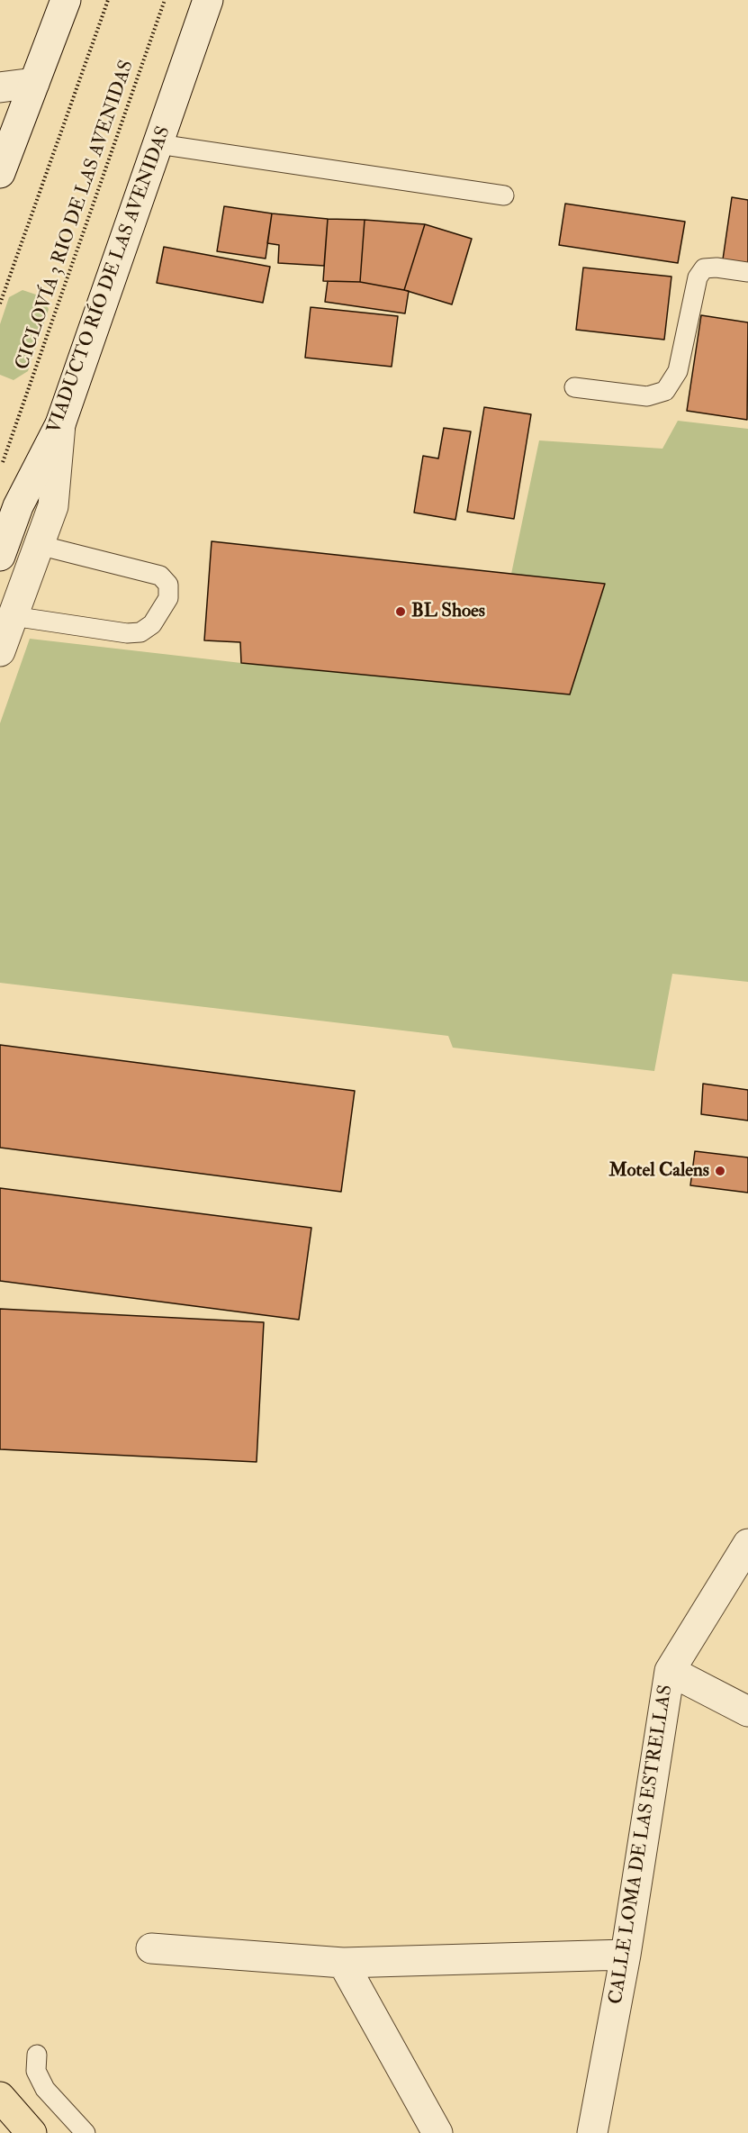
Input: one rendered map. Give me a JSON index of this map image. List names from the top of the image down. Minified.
{"streets":{"street":["VIADUCTO RÍO DE LAS AVENIDAS","CALLE LOMA DE LAS ESTRELLAS"],"path":["CICLOVÍA 3 RIO DE LAS AVENIDAS"]},"places":["BL Shoes","Motel Calens"]}
